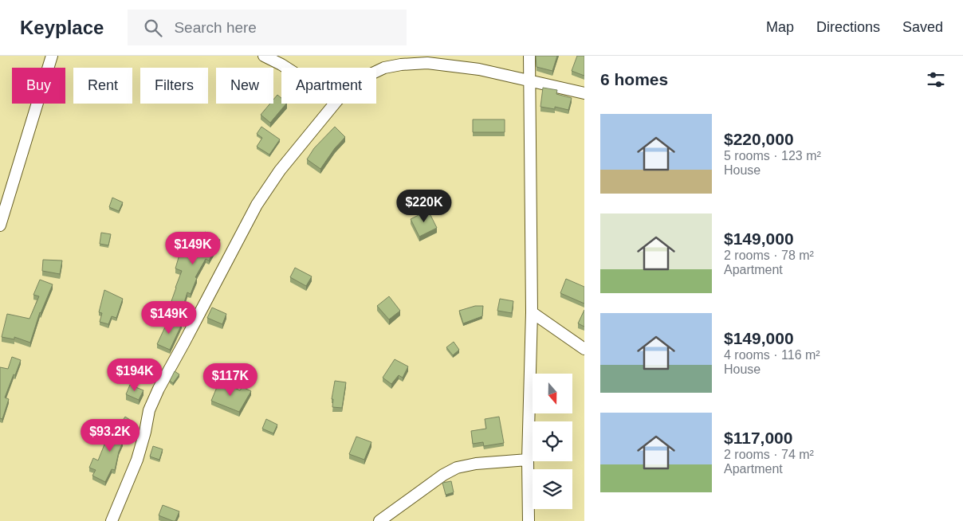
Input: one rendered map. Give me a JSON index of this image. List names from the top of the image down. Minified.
{"north":"bottom","page":{"header":"Keyplace","search":"Search here","nav":["Map","Directions","Saved"],"heading":"6 homes","chip":["Buy","Rent","Filters","New","Apartment"],"list":[{"name":"$220,000","note":"5 rooms · 123 m² · House"},{"name":"$149,000","note":"2 rooms · 78 m² · Apartment"},{"name":"$149,000","note":"4 rooms · 116 m² · House"},{"name":"$117,000","note":"2 rooms · 74 m² · Apartment"}],"price":["$220K","$149K","$149K","$194K","$117K","$93.2K"]}}
